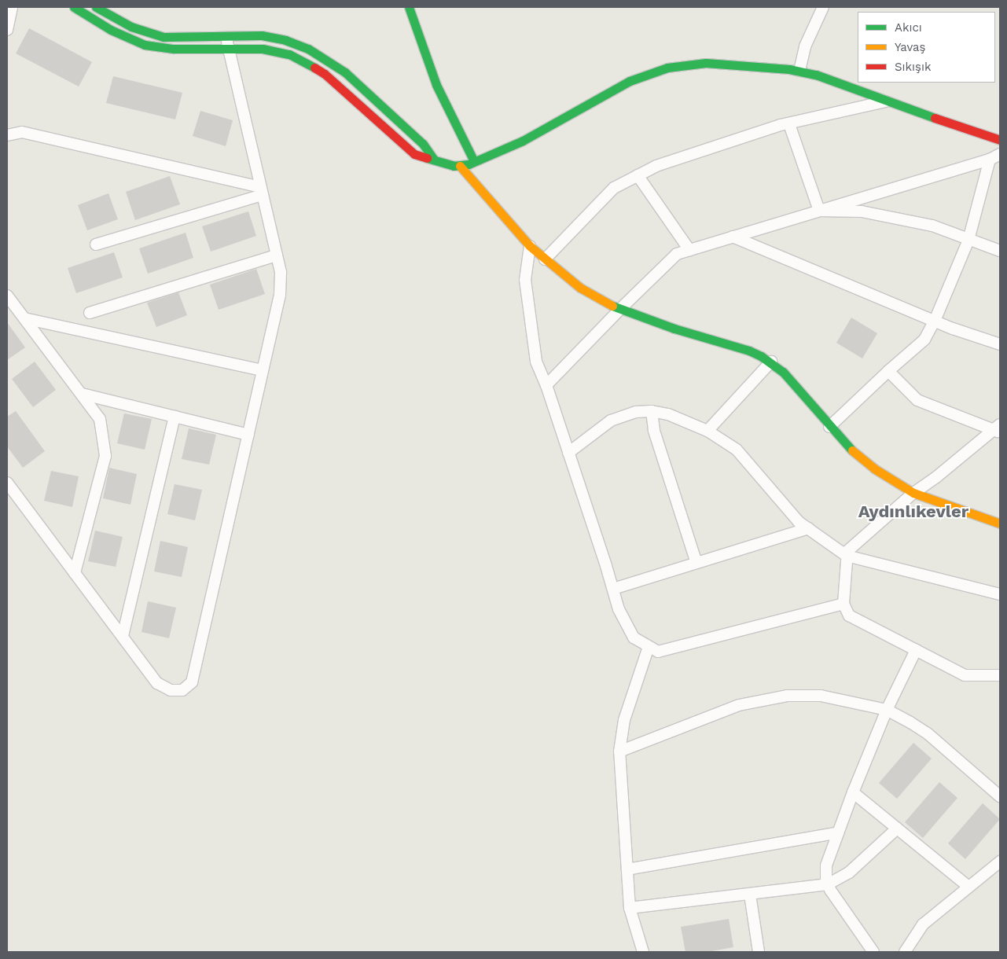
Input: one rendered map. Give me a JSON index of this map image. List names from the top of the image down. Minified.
{"districts":["Aydınlıkevler"],"legend":["Akıcı","Yavaş","Sıkışık"]}
